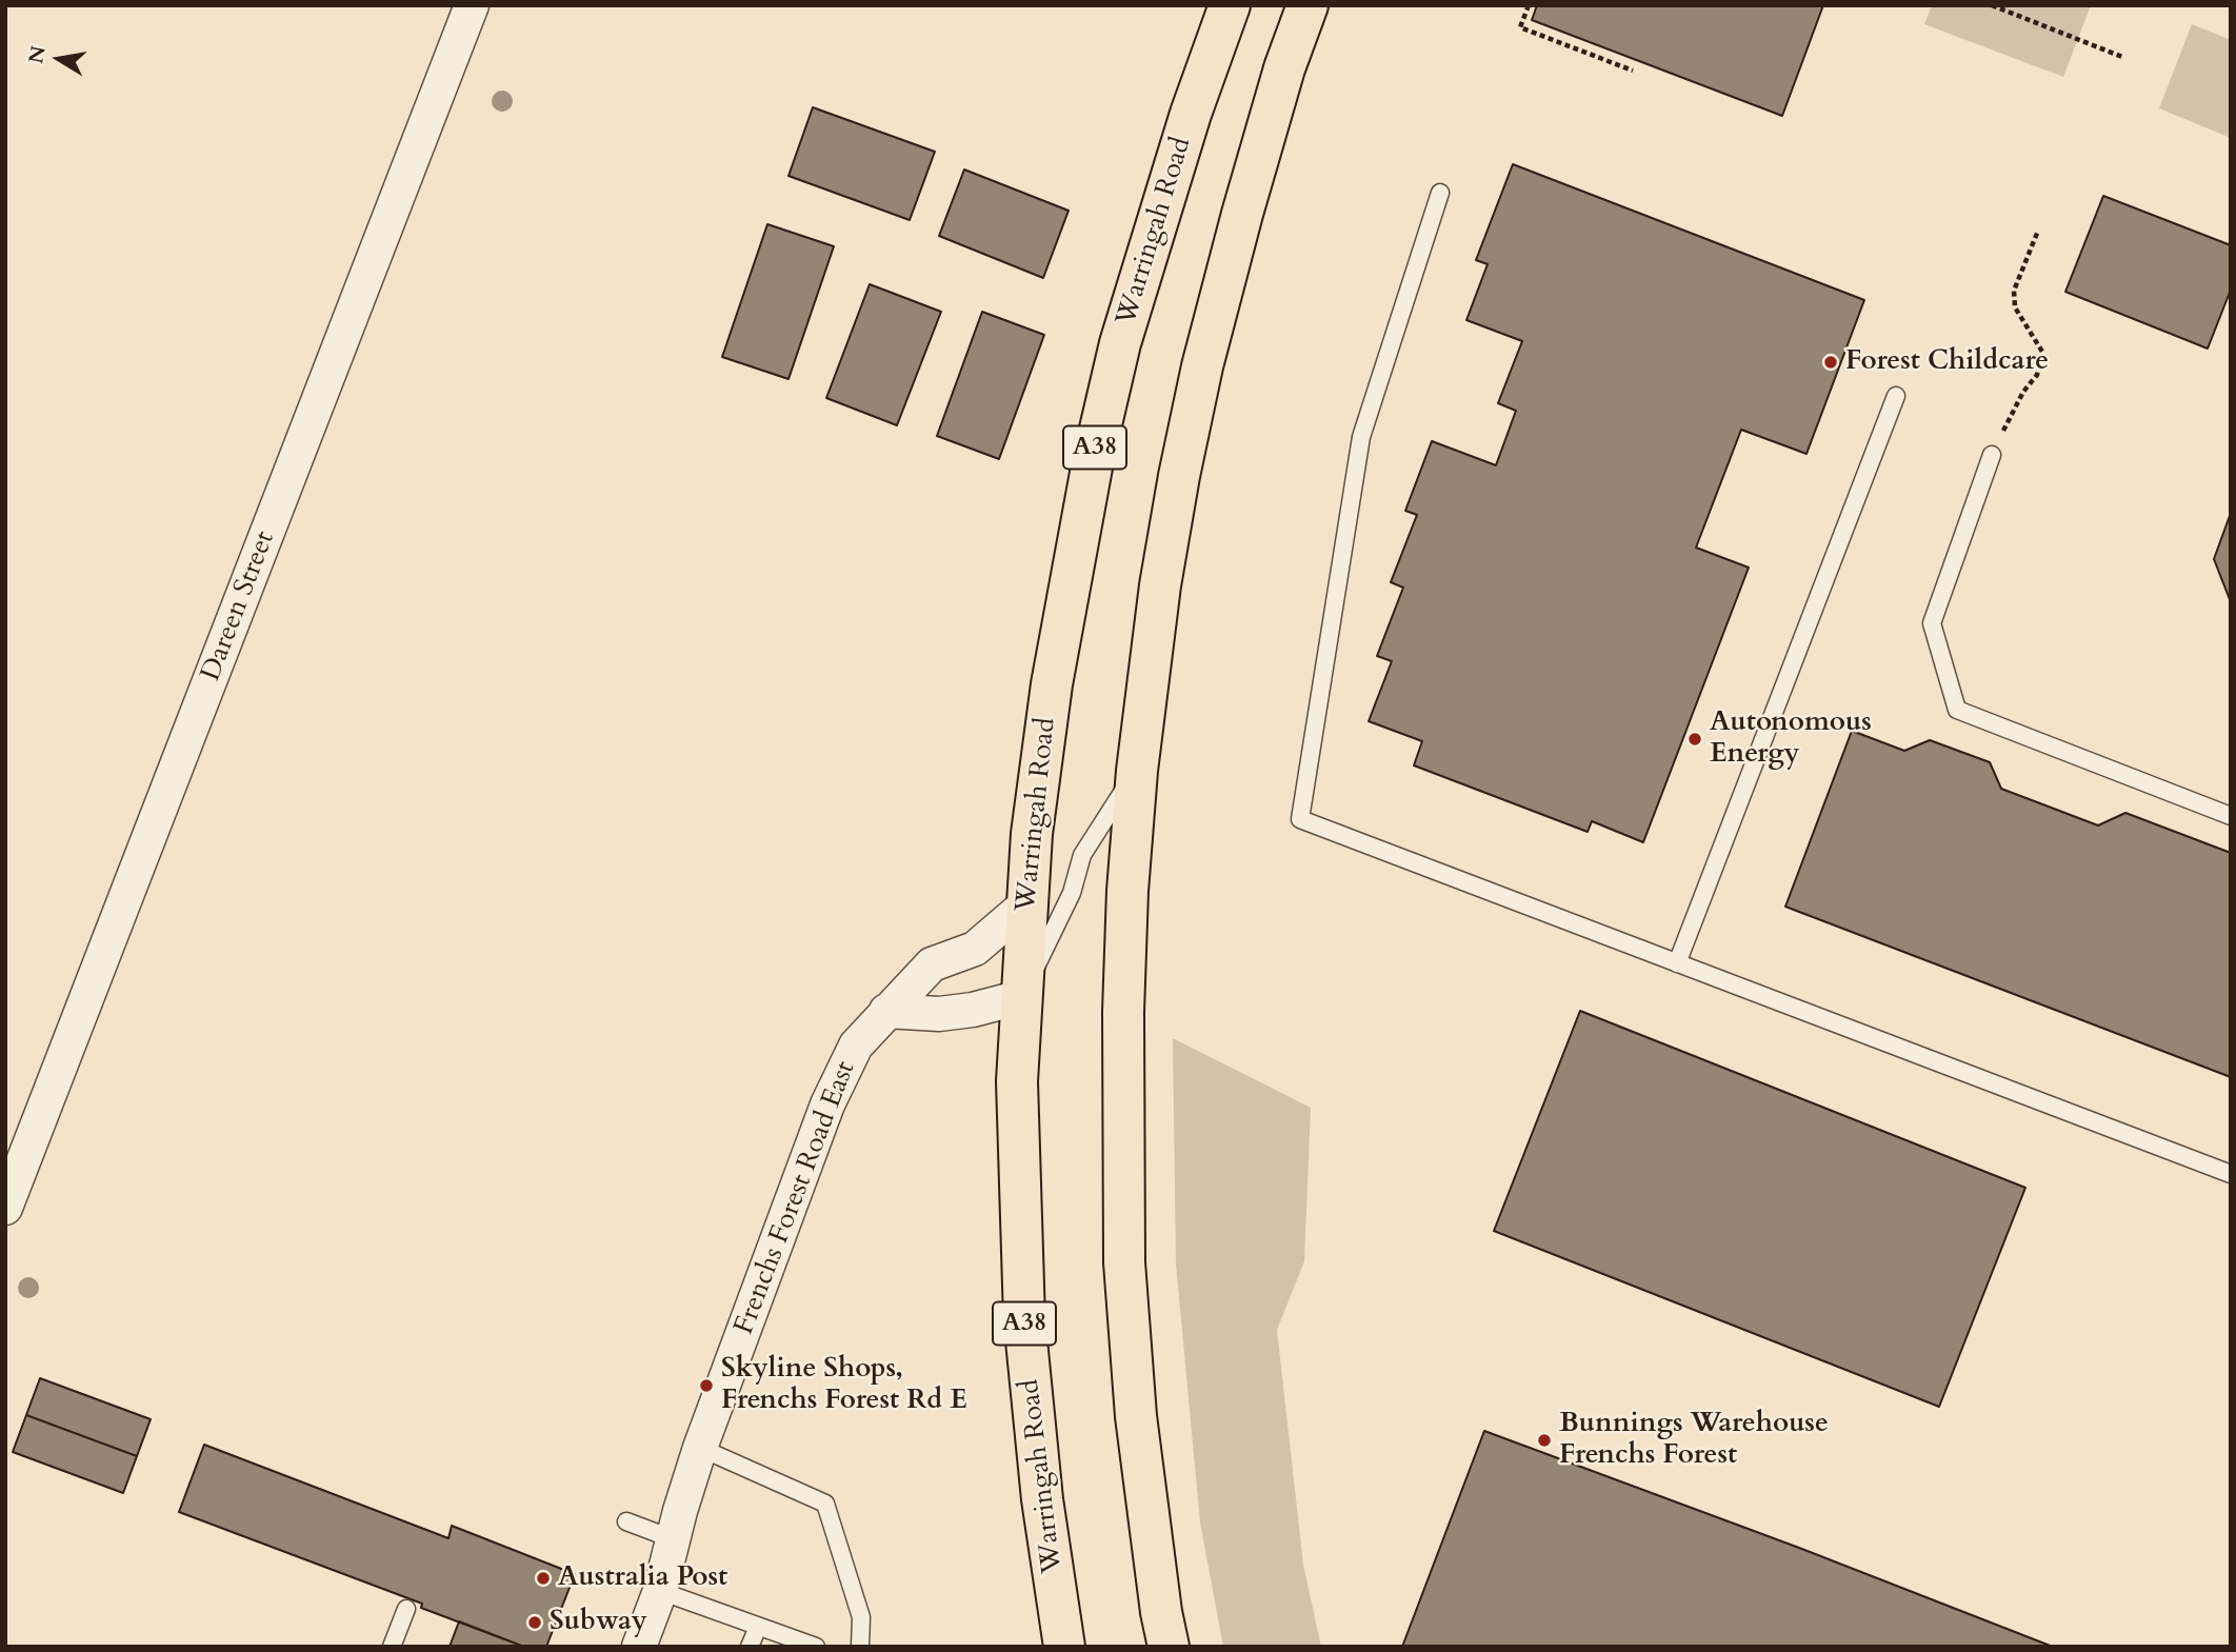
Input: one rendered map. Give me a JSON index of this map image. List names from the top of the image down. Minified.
{"streets":{"highway":["Warringah Road","A38"],"street":["Dareen Street","Frenchs Forest Road East"]},"crossings":[["Warringah Road","Frenchs Forest Road East"]],"places":["Forest Childcare","Autonomous Energy","Skyline Shops, Frenchs Forest Rd E","Bunnings Warehouse Frenchs Forest","Australia Post","Subway"],"north":"left"}
